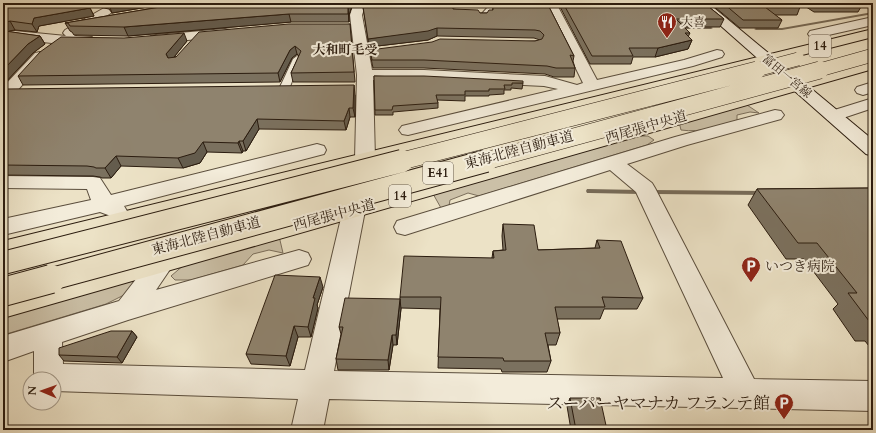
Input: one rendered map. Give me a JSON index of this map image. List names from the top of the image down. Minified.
{"streets":{"main road":["14","西尾張中央道","東海北陸自動車道","E41"],"street":["富田一宮線"]},"crossings":[["14","富田一宮線"],["14","東海北陸自動車道"],["富田一宮線","西尾張中央道"]],"districts":["大和町毛受"],"places":{"restaurant":["大喜"],"parking":["いつき病院","スーパーヤマナカ フランテ館"]},"north":"left"}
